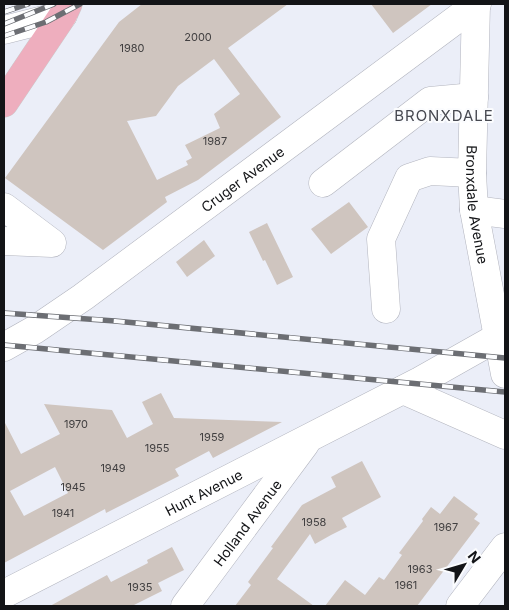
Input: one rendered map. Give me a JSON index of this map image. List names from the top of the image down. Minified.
{"streets":{"street":["Cruger Avenue","Bronxdale Avenue","Hunt Avenue","Holland Avenue"]},"crossings":[["Cruger Avenue","Bronxdale Avenue"],["Bronxdale Avenue","Hunt Avenue"],["Hunt Avenue","Holland Avenue"]],"districts":["BRONXDALE"],"house_numbers":["2000","1980","1987","1970","1959","1955","1949","1945","1941","1958","1967","1963","1961","1935"],"north":"top right"}
